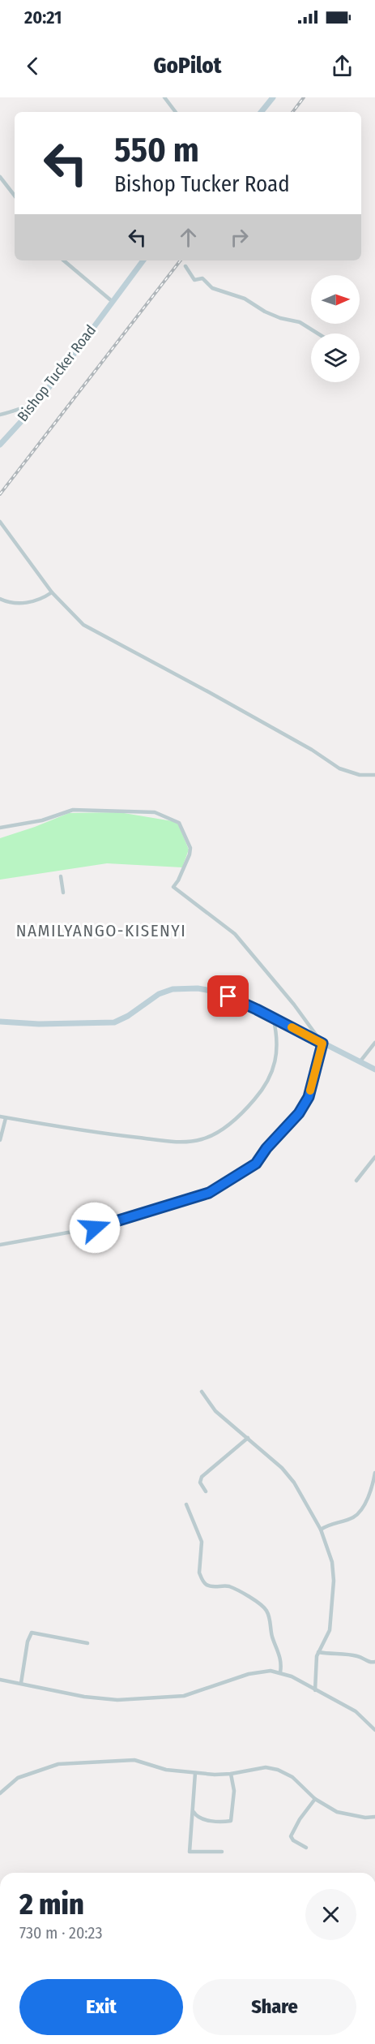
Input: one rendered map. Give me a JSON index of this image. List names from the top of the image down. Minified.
{"streets":{"main road":["Bishop Tucker Road"]},"districts":["NAMILYANGO-KISENYI"],"north":"right","page":{"status":"20:21","header":"GoPilot","turn":["550 m","Bishop Tucker Road"],"heading":["2 min","730 m · 20:23"],"buttons":["Exit","Share"]}}
